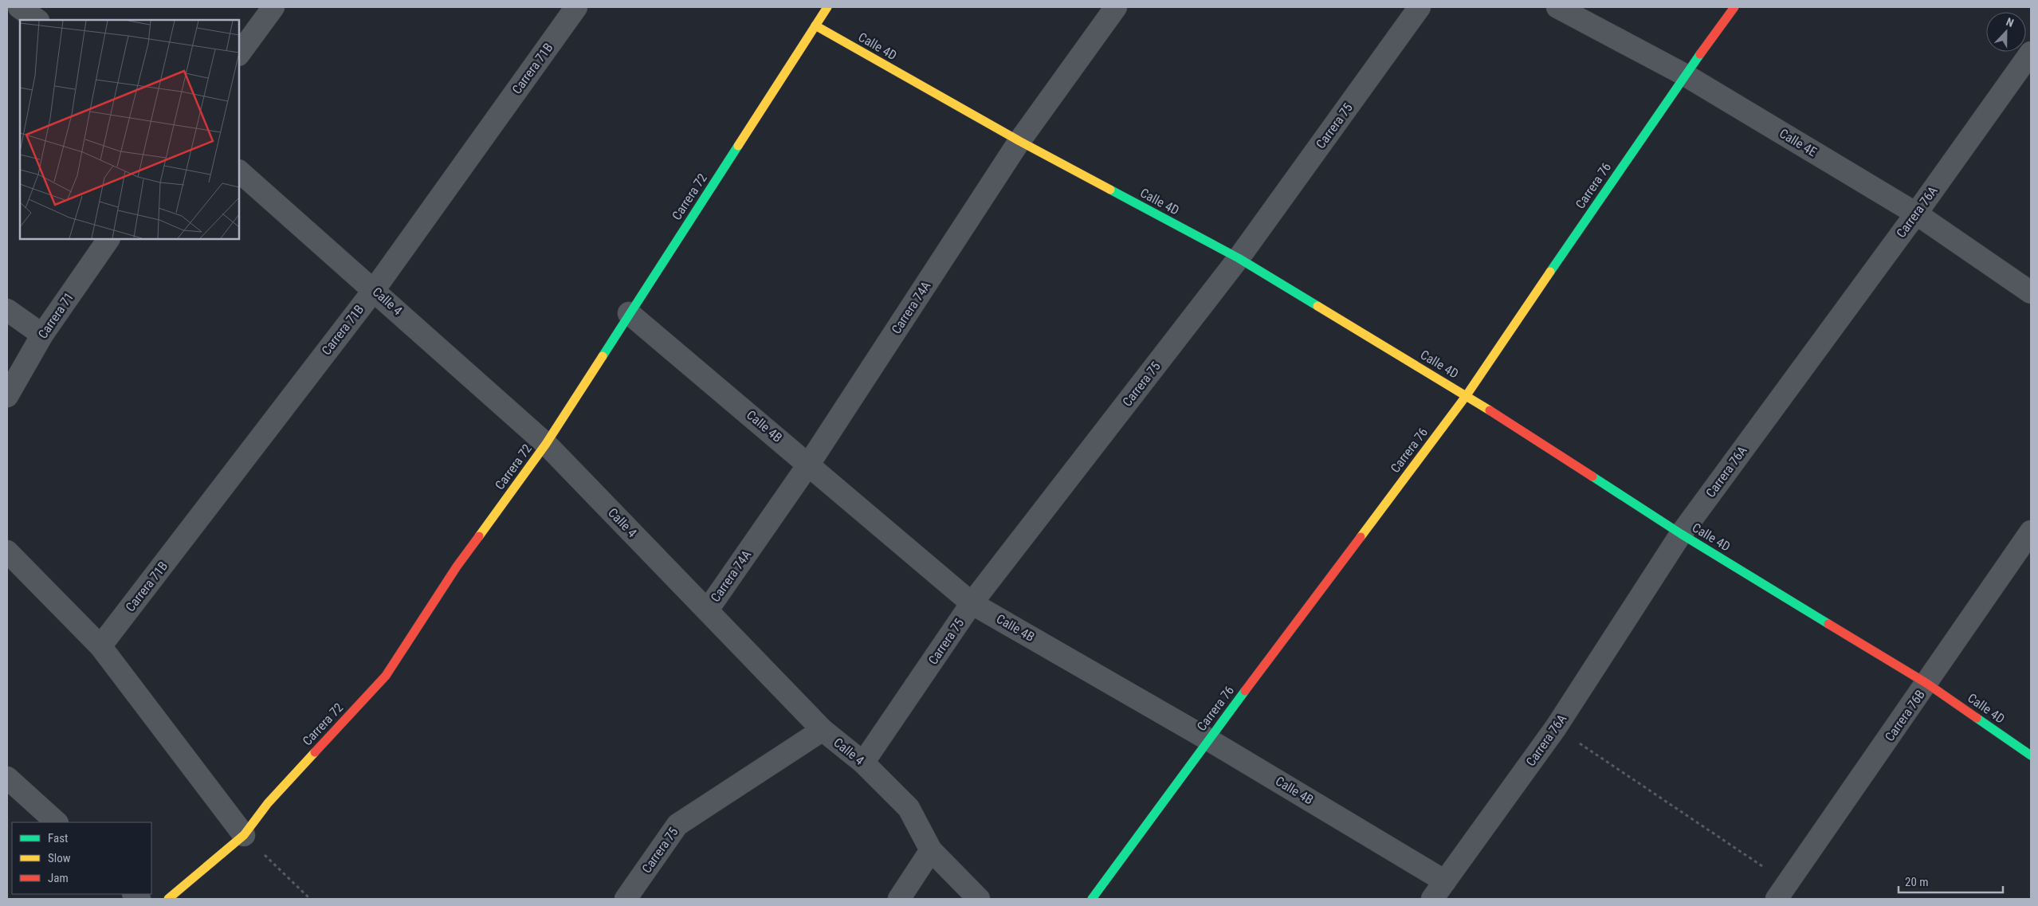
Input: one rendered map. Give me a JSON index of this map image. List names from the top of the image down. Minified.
{"streets":{"street":["Calle 4D","Carrera 71B","Carrera 75","Calle 4E","Carrera 76","Carrera 72","Carrera 76A","Calle 4","Carrera 74A","Carrera 71","Calle 4B","Carrera 76B"]},"crossings":[["Calle 4D","Carrera 75"],["Calle 4D","Carrera 76"],["Calle 4D","Carrera 72"],["Calle 4D","Carrera 76A"],["Calle 4D","Carrera 74A"],["Calle 4D","Carrera 76B"],["Carrera 71B","Calle 4"],["Carrera 75","Calle 4"],["Carrera 75","Calle 4B"],["Calle 4E","Carrera 76"],["Calle 4E","Carrera 76A"],["Carrera 76","Calle 4B"],["Carrera 72","Calle 4"],["Carrera 72","Calle 4B"],["Carrera 76A","Calle 4B"],["Calle 4","Carrera 74A"],["Carrera 74A","Calle 4B"]],"legend":["Fast","Slow","Jam"],"scale_bar":"20 m","north":"top"}
